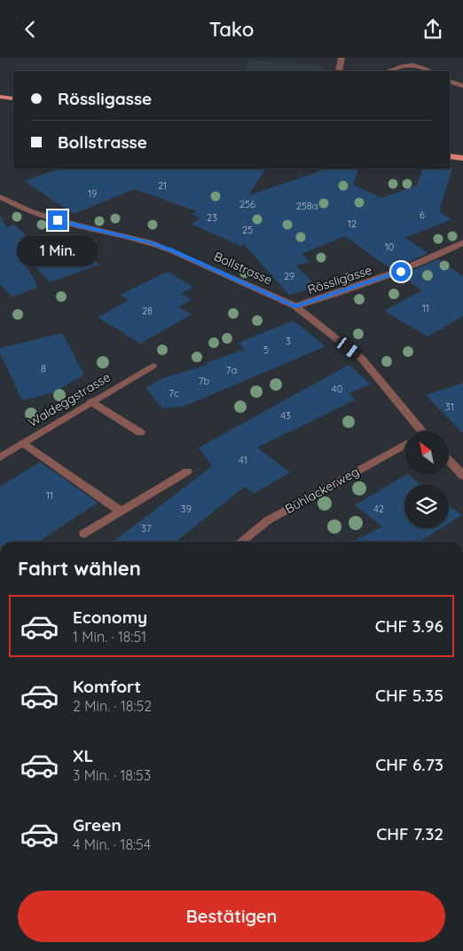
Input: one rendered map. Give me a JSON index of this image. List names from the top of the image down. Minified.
{"streets":{"street":["Bollstrasse","Rössligasse","Waldeggstrasse","Bühlackerweg"]},"crossings":[["Bollstrasse","Rössligasse"]],"house_numbers":["21","19","256","258a","6","23","12","25","10","29","11","28","3","5","8","7a","7b","40","7c","31","43","41","11","39","42","37"],"north":"top left","page":{"header":"Tako","banner":["Rössligasse","Bollstrasse"],"bubble":"1 Min.","heading":"Fahrt wählen","list":[{"name":"Economy","note":"1 Min. · 18:51","value":"CHF 3.96"},{"name":"Komfort","note":"2 Min. · 18:52","value":"CHF 5.35"},{"name":"XL","note":"3 Min. · 18:53","value":"CHF 6.73"},{"name":"Green","note":"4 Min. · 18:54","value":"CHF 7.32"}],"buttons":"Bestätigen"}}
